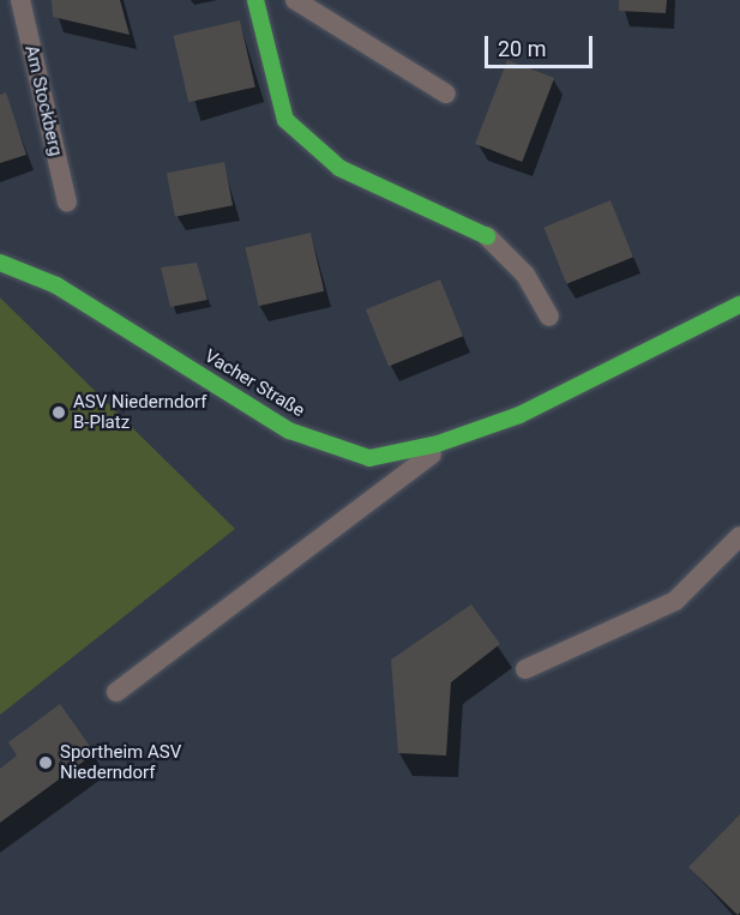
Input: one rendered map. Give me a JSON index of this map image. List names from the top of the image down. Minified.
{"streets":{"main road":["Vacher Straße"],"lane":["Am Stockberg"]},"places":["ASV Niederndorf B-Platz","Sportheim ASV Niederndorf"],"scale_bar":"20 m"}
